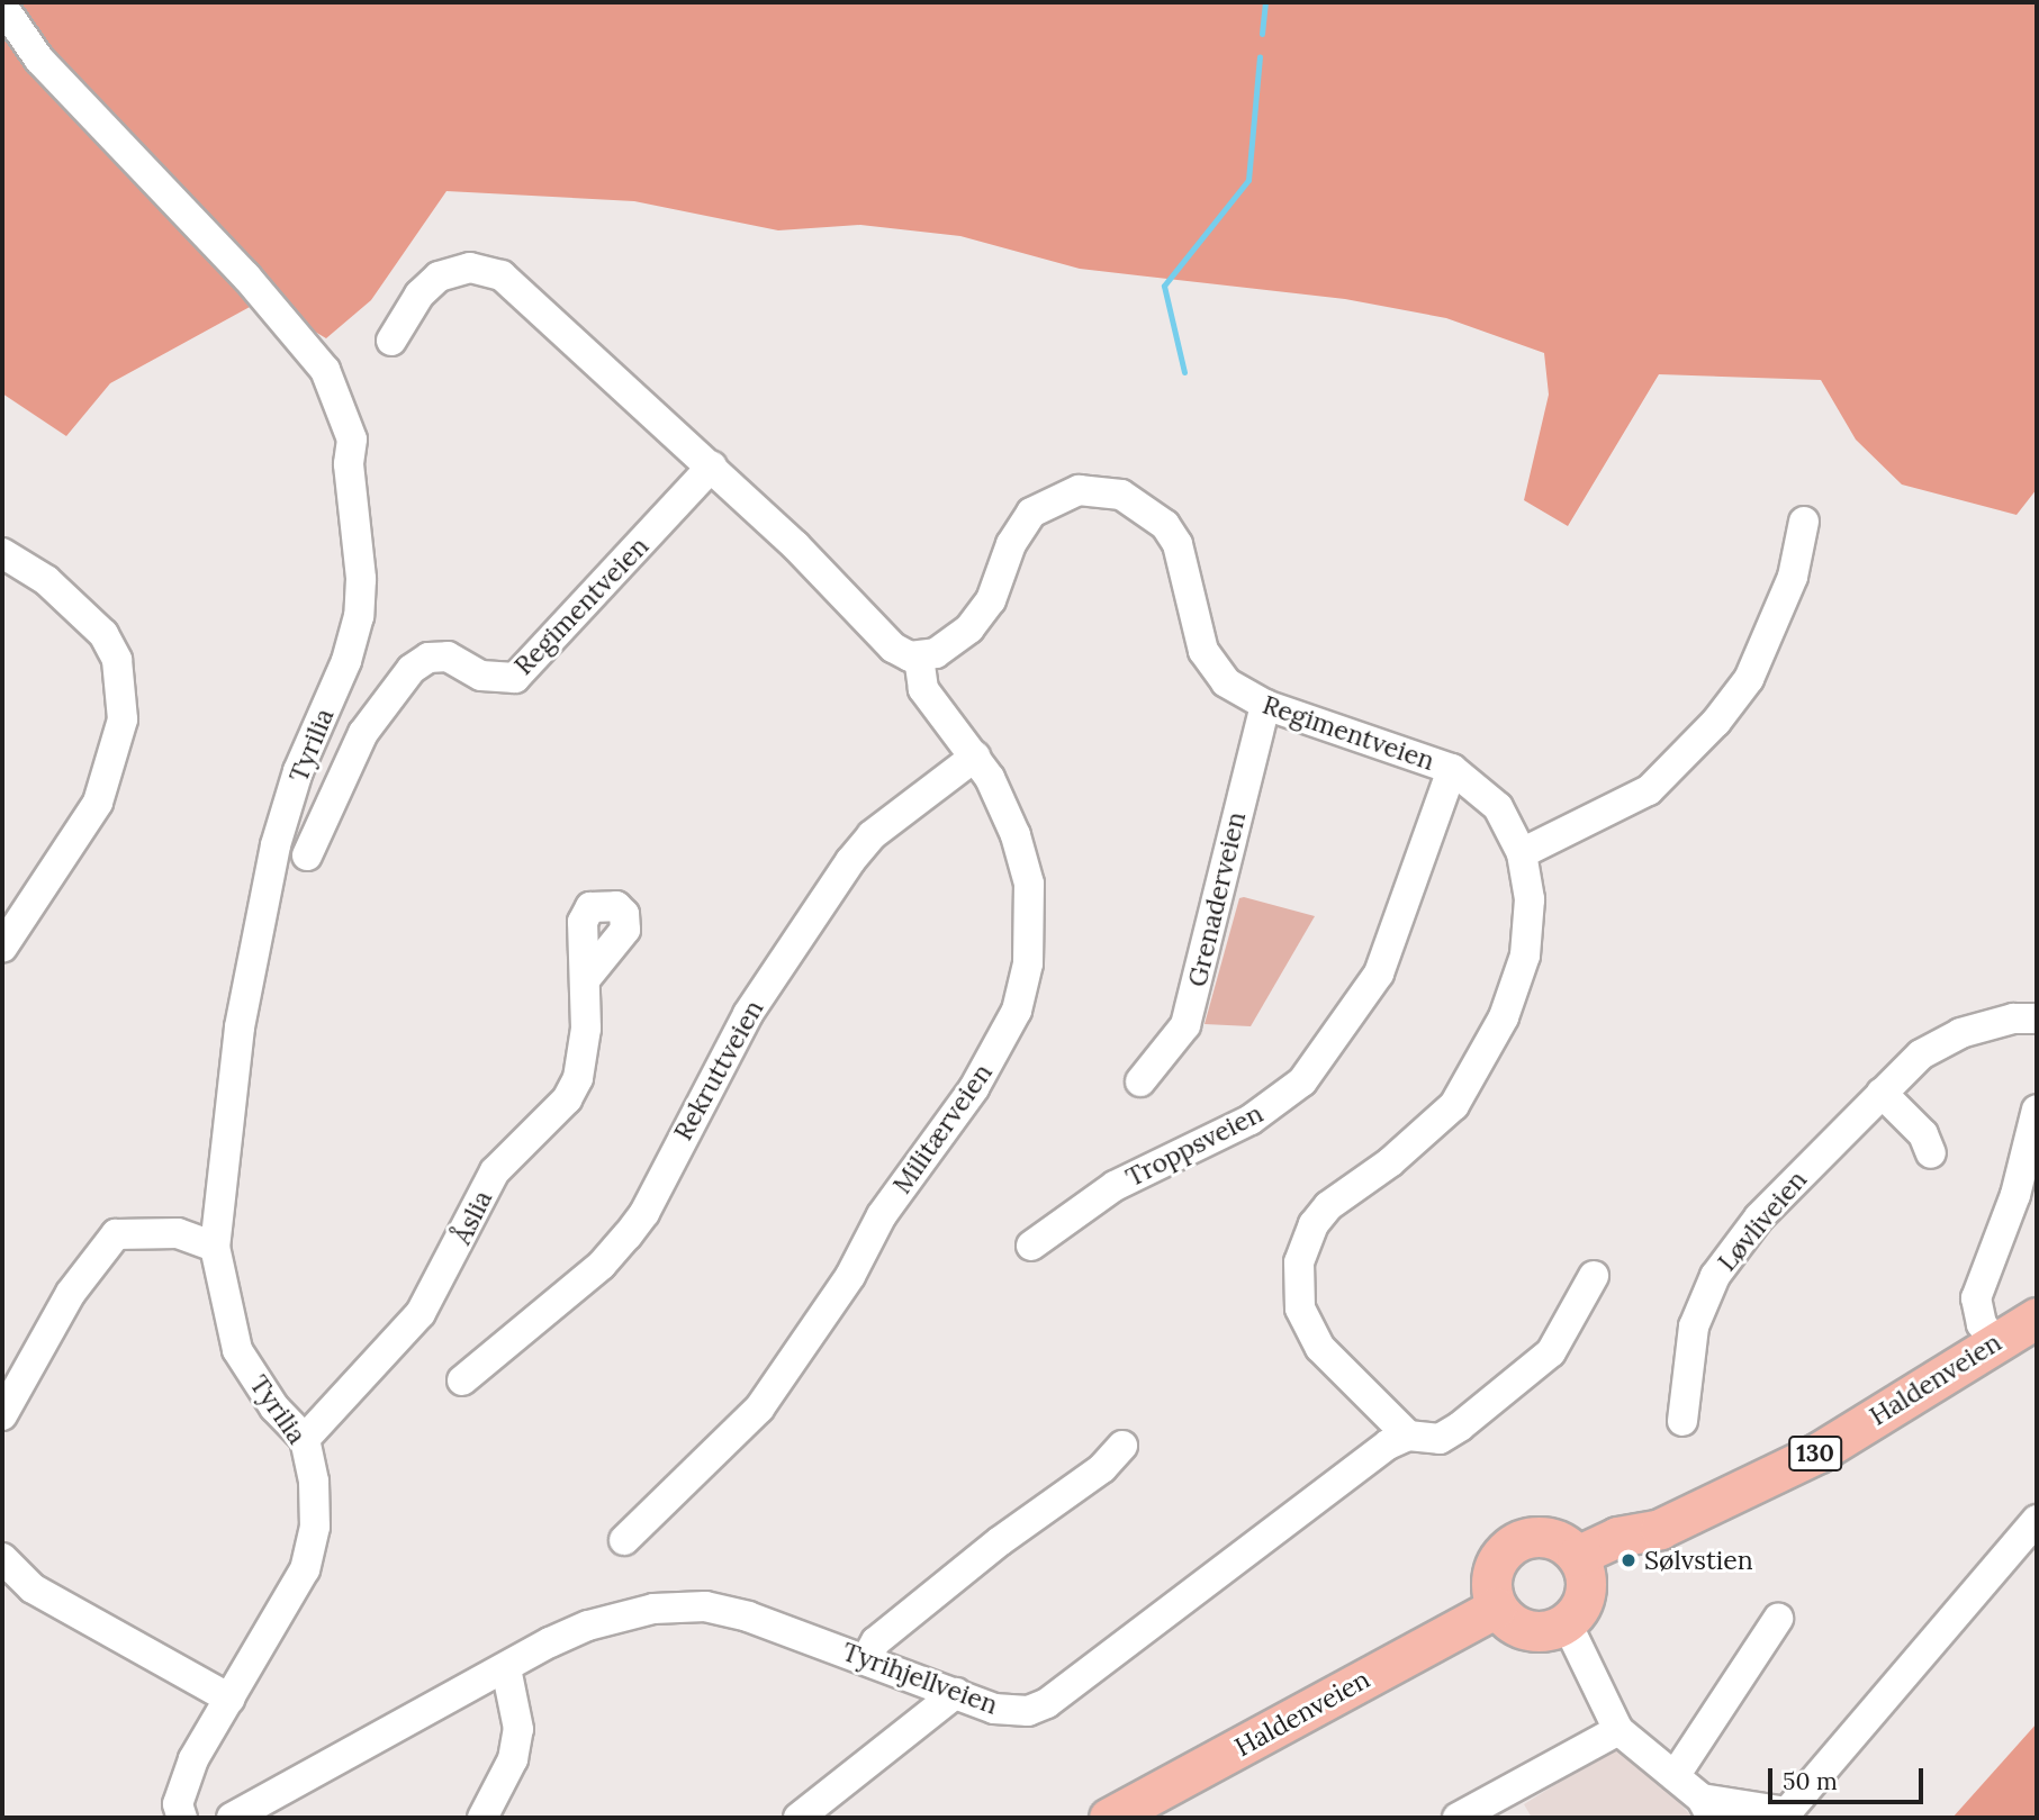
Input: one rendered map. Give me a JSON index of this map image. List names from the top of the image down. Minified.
{"streets":{"main road":["Haldenveien","130"],"street":["Regimentveien","Tyrilia","Grenaderveien","Rekruttveien","Militærveien","Troppsveien","Åslia","Løvliveien","Tyrihjellveien"]},"crossings":[["Regimentveien","Grenaderveien"],["Regimentveien","Militærveien"],["Regimentveien","Troppsveien"],["Regimentveien","Tyrihjellveien"],["Tyrilia","Åslia"],["Rekruttveien","Militærveien"]],"places":["Sølvstien"],"scale_bar":"50 m"}
